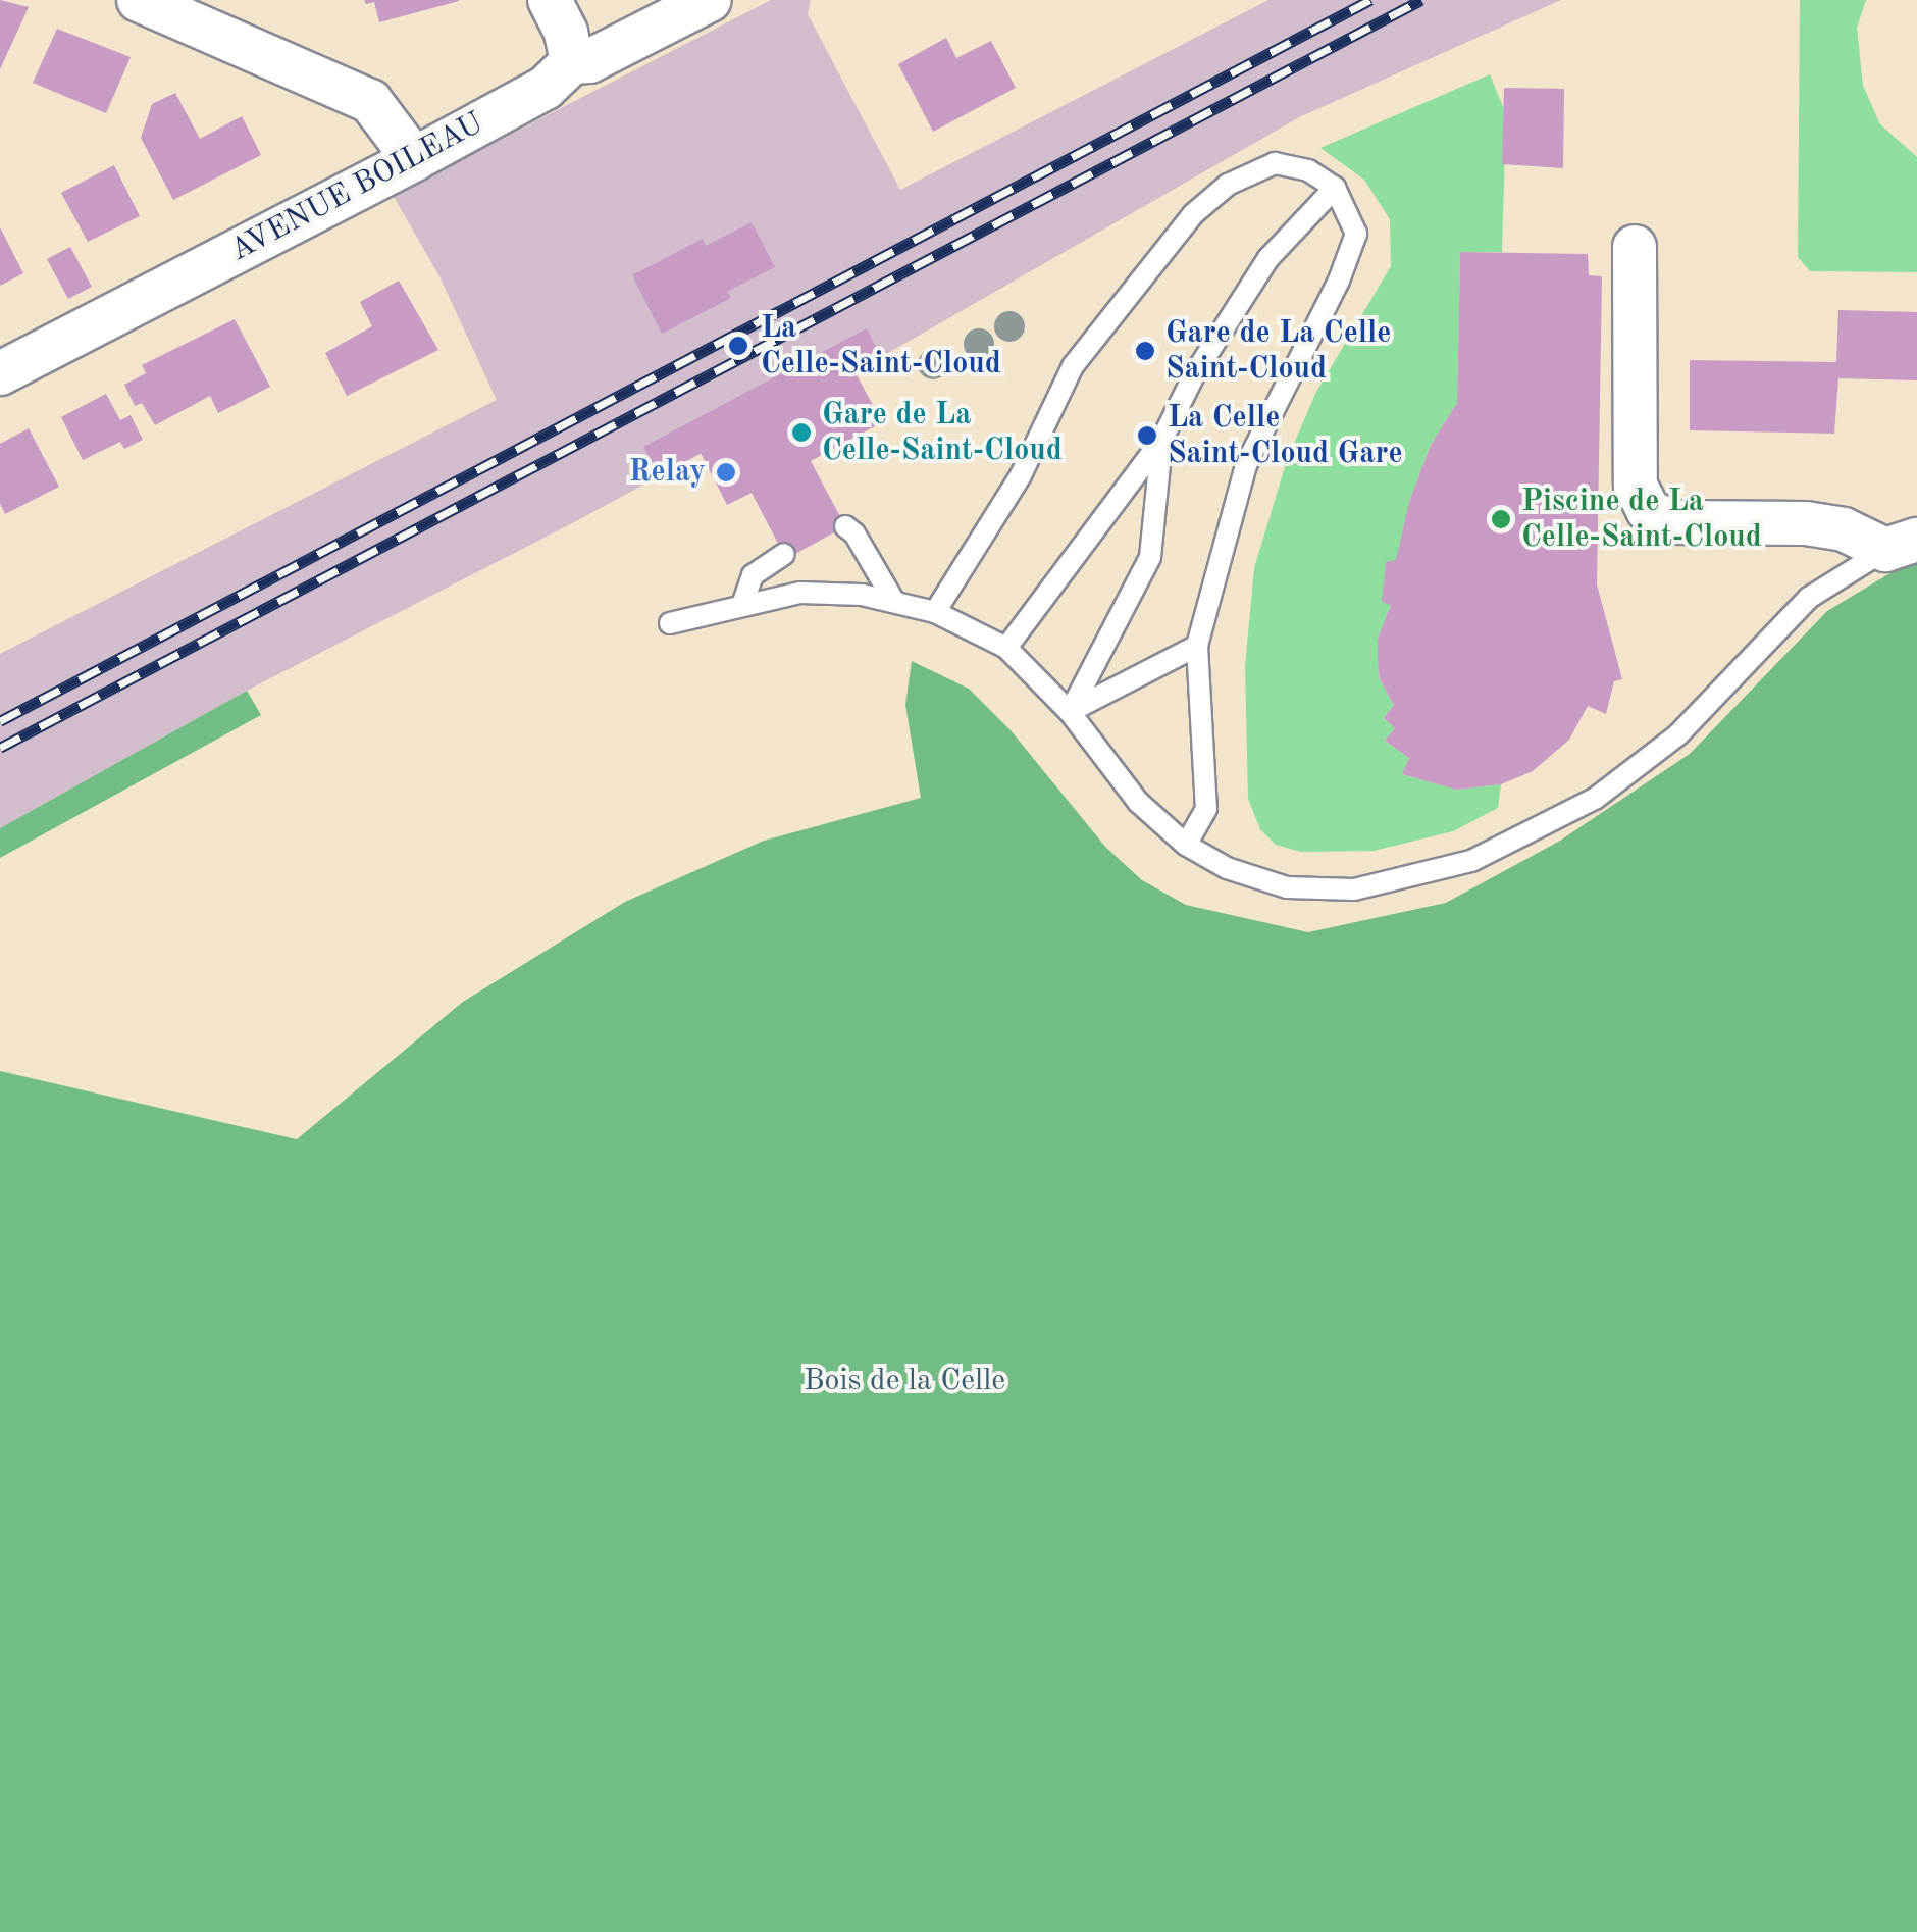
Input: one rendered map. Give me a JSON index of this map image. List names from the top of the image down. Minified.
{"streets":{"street":["AVENUE BOILEAU"]},"parks":["Bois de la Celle"],"places":["La Celle-Saint-Cloud","Gare de La Celle Saint-Cloud","Gare de La Celle-Saint-Cloud","La Celle Saint-Cloud Gare","Relay","Piscine de La Celle-Saint-Cloud"]}
